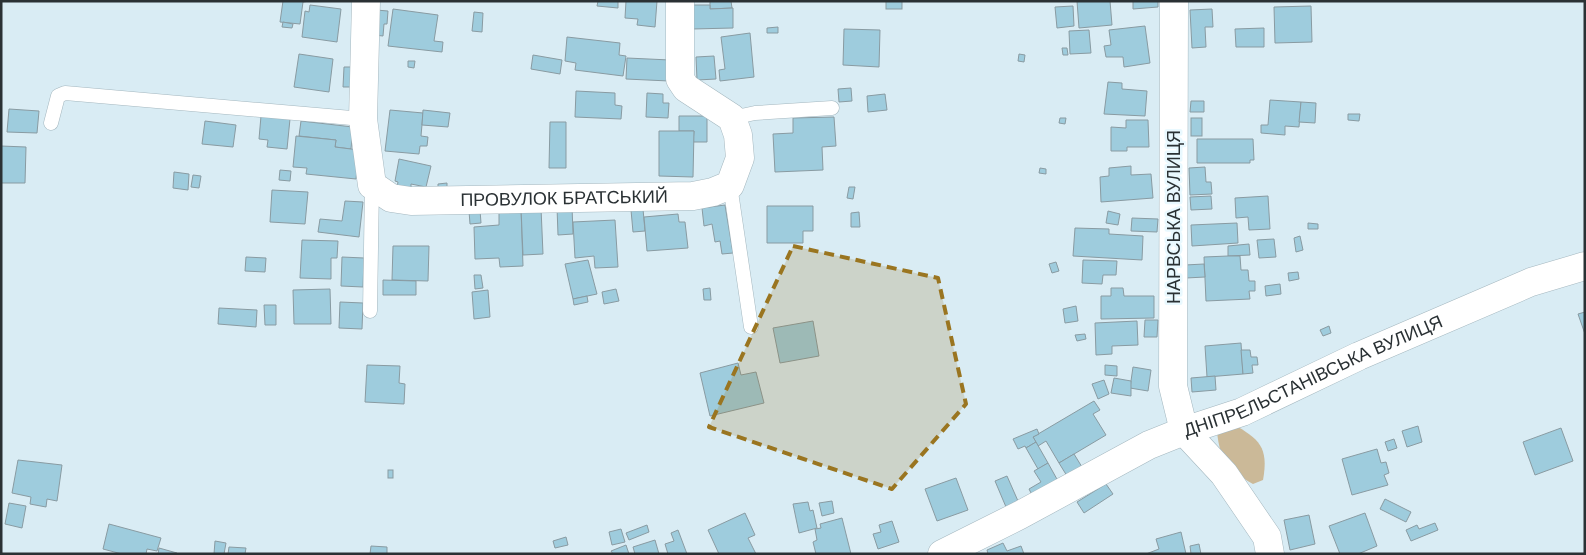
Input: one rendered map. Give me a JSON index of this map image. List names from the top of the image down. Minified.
{"streets":{"street":["ПРОВУЛОК БРАТСЬКИЙ","НАРВСЬКА ВУЛИЦЯ","ДНІПРЕЛЬСТАНІВСЬКА ВУЛИЦЯ"]},"crossings":[["НАРВСЬКА ВУЛИЦЯ","ДНІПРЕЛЬСТАНІВСЬКА ВУЛИЦЯ"]]}
